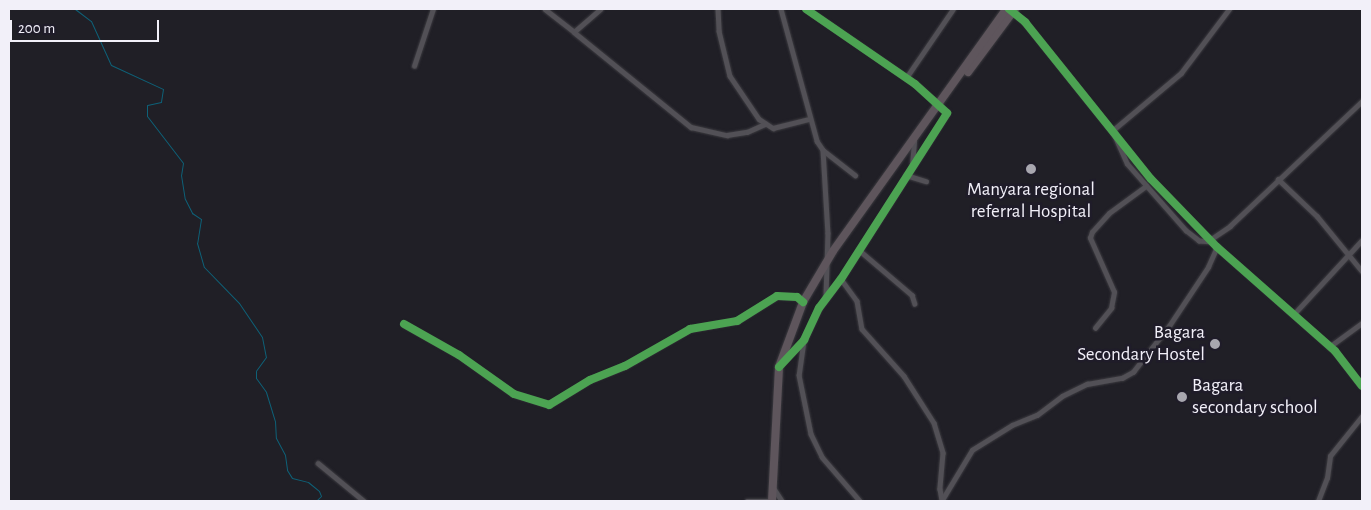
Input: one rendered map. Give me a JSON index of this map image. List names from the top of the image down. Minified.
{"places":["Manyara regional referral Hospital","Bagara Secondary Hostel","Bagara secondary school"],"scale_bar":"200 m"}
